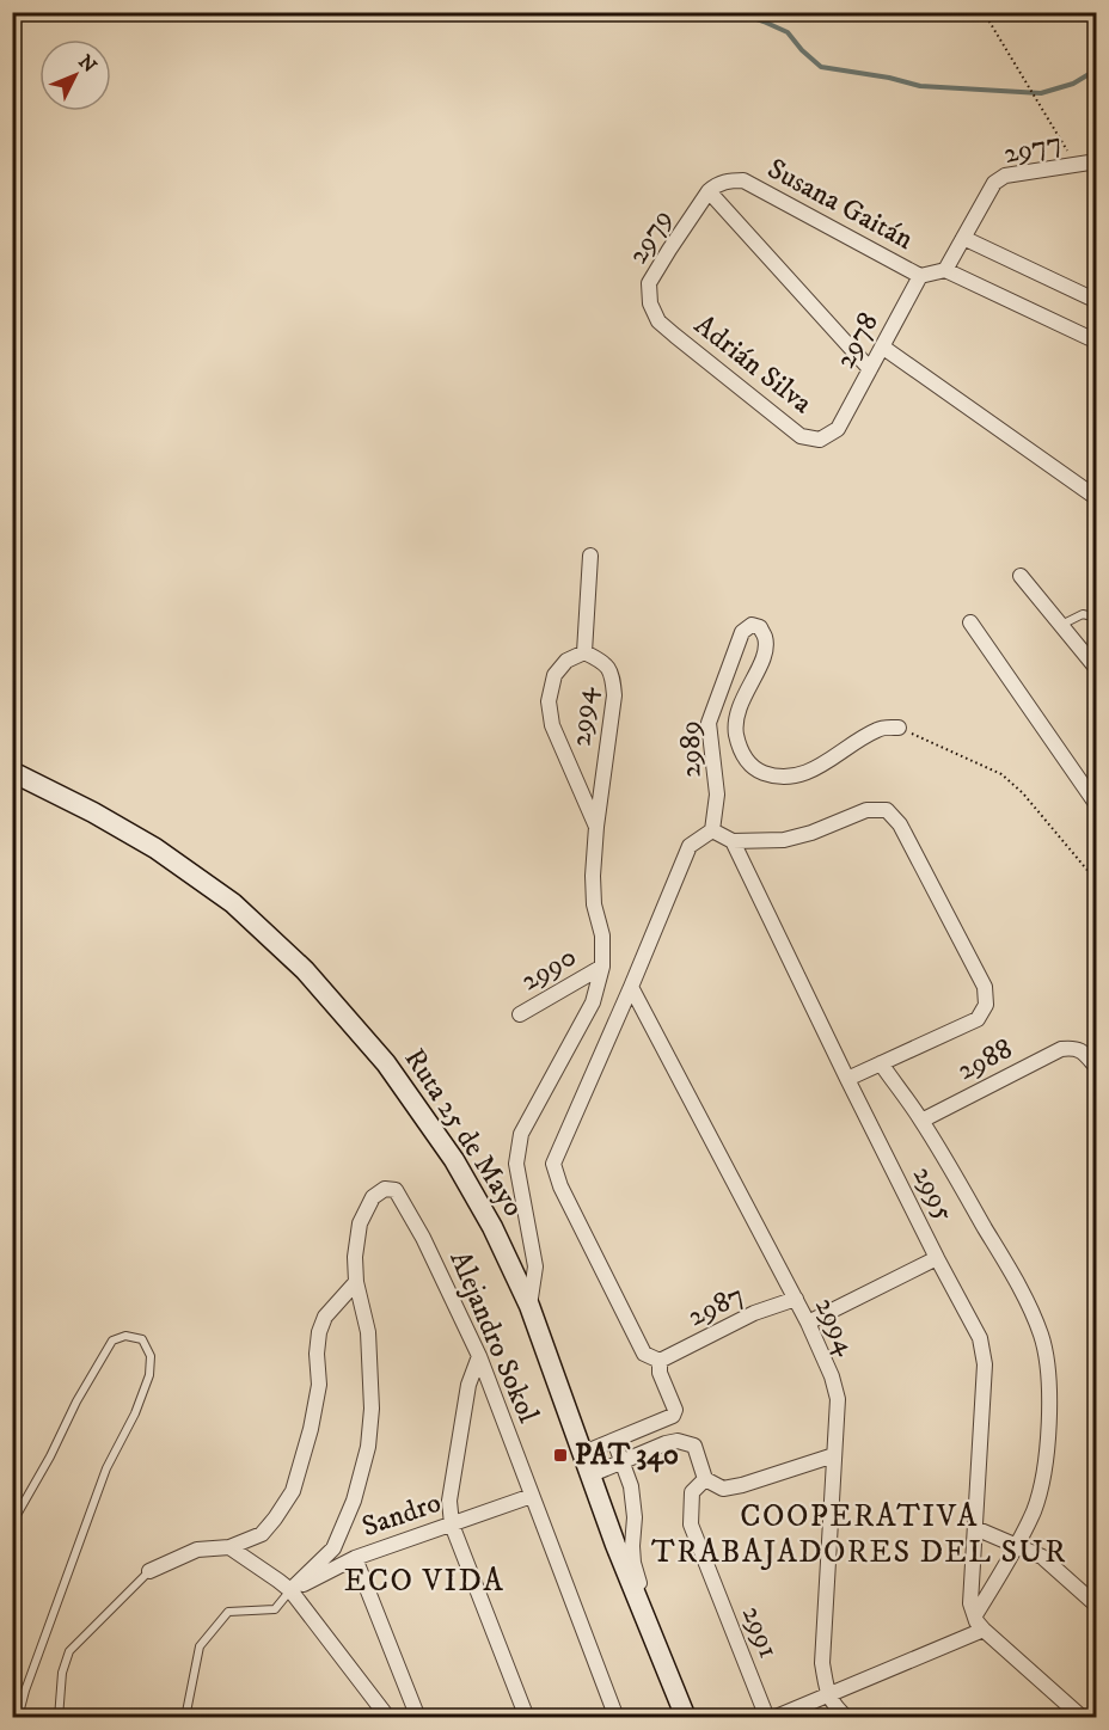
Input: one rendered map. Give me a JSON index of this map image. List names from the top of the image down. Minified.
{"streets":{"main road":["Ruta 25 de Mayo"],"street":["2977","Susana Gaitán","2979","2978","Adrián Silva","2994","2989","2990","2988","2995","2987","Alejandro Sokol","Sandro","2991"]},"crossings":[["2977","Susana Gaitán"],["Susana Gaitán","2979"],["Susana Gaitán","2978"],["2979","Adrián Silva"],["2978","Adrián Silva"],["2994","2990"],["2994","2987"],["2988","2995"],["Alejandro Sokol","Sandro"]],"districts":["COOPERATIVA TRABAJADORES DEL SUR","ECO VIDA"],"places":{"transit":["PAT 340"]},"north":"top right"}
